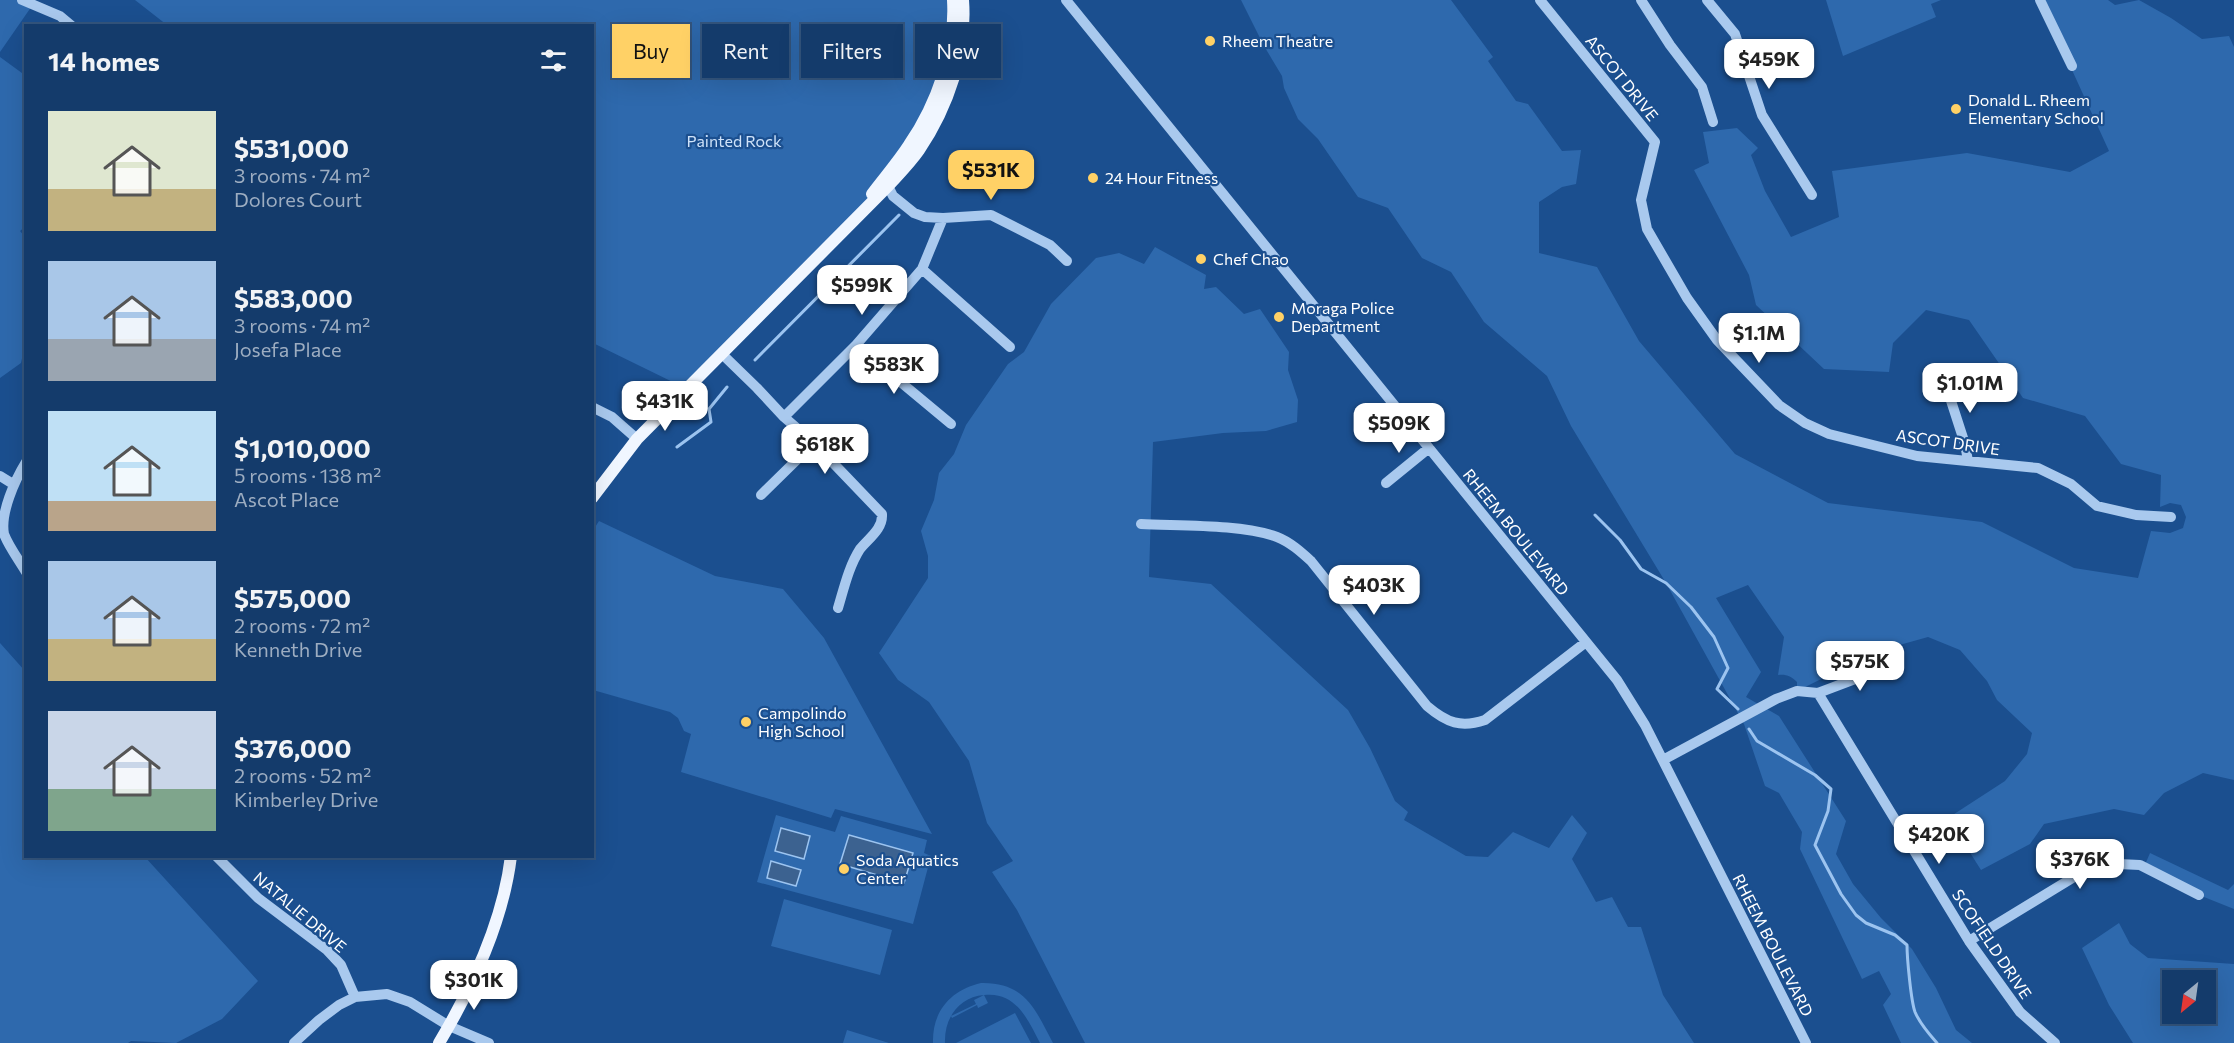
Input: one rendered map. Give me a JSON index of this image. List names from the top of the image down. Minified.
{"streets":{"street":["ASCOT DRIVE","RHEEM BOULEVARD","NATALIE DRIVE","SCOFIELD DRIVE"]},"parks":["Painted Rock"],"places":["Rheem Theatre","Donald L. Rheem Elementary School","24 Hour Fitness","Chef Chao","Moraga Police Department","Campolindo High School","Soda Aquatics Center"],"north":"bottom left","page":{"chip":["Buy","Rent","Filters","New"],"heading":"14 homes","price":["$459K","$531K","$599K","$1.1M","$583K","$1.01M","$431K","$509K","$618K","$403K","$575K","$420K","$376K","$301K"],"list":[{"name":"$531,000","note":"3 rooms · 74 m² · Dolores Court"},{"name":"$583,000","note":"3 rooms · 74 m² · Josefa Place"},{"name":"$1,010,000","note":"5 rooms · 138 m² · Ascot Place"},{"name":"$575,000","note":"2 rooms · 72 m² · Kenneth Drive"},{"name":"$376,000","note":"2 rooms · 52 m² · Kimberley Drive"}]}}
